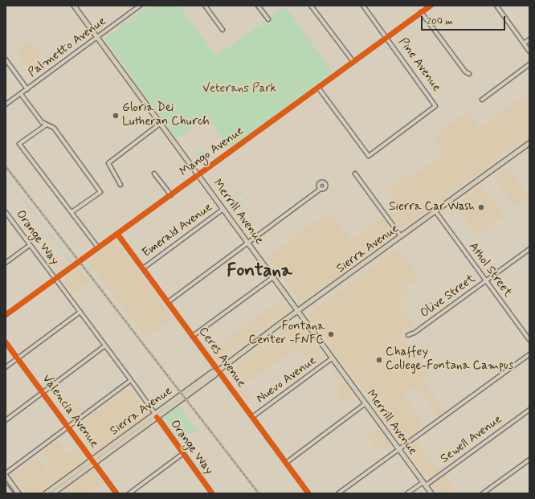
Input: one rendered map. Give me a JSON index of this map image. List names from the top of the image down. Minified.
{"streets":{"main road":["Merrill Avenue","Sierra Avenue"],"street":["Palmetto Avenue","Pine Avenue","Mango Avenue","Emerald Avenue","Orange Way","Athol Street","Olive Street","Ceres Avenue","Nuevo Avenue","Valencia Avenue","Sewell Avenue"]},"crossings":[["Palmetto Avenue","Merrill Avenue"],["Pine Avenue","Mango Avenue"],["Mango Avenue","Merrill Avenue"],["Mango Avenue","Orange Way"],["Mango Avenue","Ceres Avenue"],["Merrill Avenue","Emerald Avenue"],["Merrill Avenue","Sierra Avenue"],["Merrill Avenue","Nuevo Avenue"],["Merrill Avenue","Sewell Avenue"],["Emerald Avenue","Ceres Avenue"],["Orange Way","Sierra Avenue"],["Sierra Avenue","Athol Street"],["Sierra Avenue","Ceres Avenue"],["Sierra Avenue","Valencia Avenue"],["Athol Street","Olive Street"],["Ceres Avenue","Nuevo Avenue"]],"districts":["Fontana"],"parks":["Veterans Park"],"places":["Gloria Dei Lutheran Church","Sierra Car Wash","Fontana Center -FNFC","Chaffey College-Fontana Campus"],"scale_bar":"200 m"}
